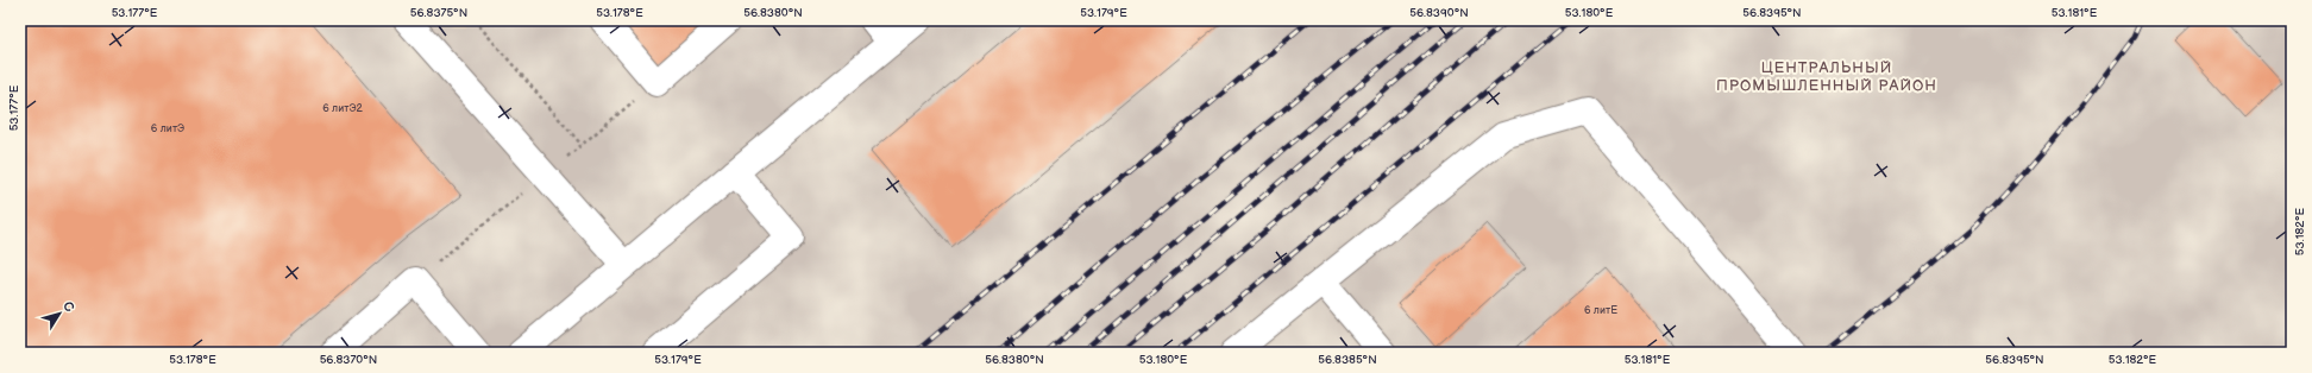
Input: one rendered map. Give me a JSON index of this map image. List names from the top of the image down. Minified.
{"districts":["ЦЕНТРАЛЬНЫЙ ПРОМЫШЛЕННЫЙ РАЙОН"],"house_numbers":["6 литЭ2","6 литЭ","6 литЕ"],"north":"top right","coordinates":["53.177°E","56.8375°N","53.178°E","56.8380°N","53.179°E","56.8390°N","53.180°E","56.8395°N","53.181°E","53.182°E","56.8370°N","56.8385°N"]}
